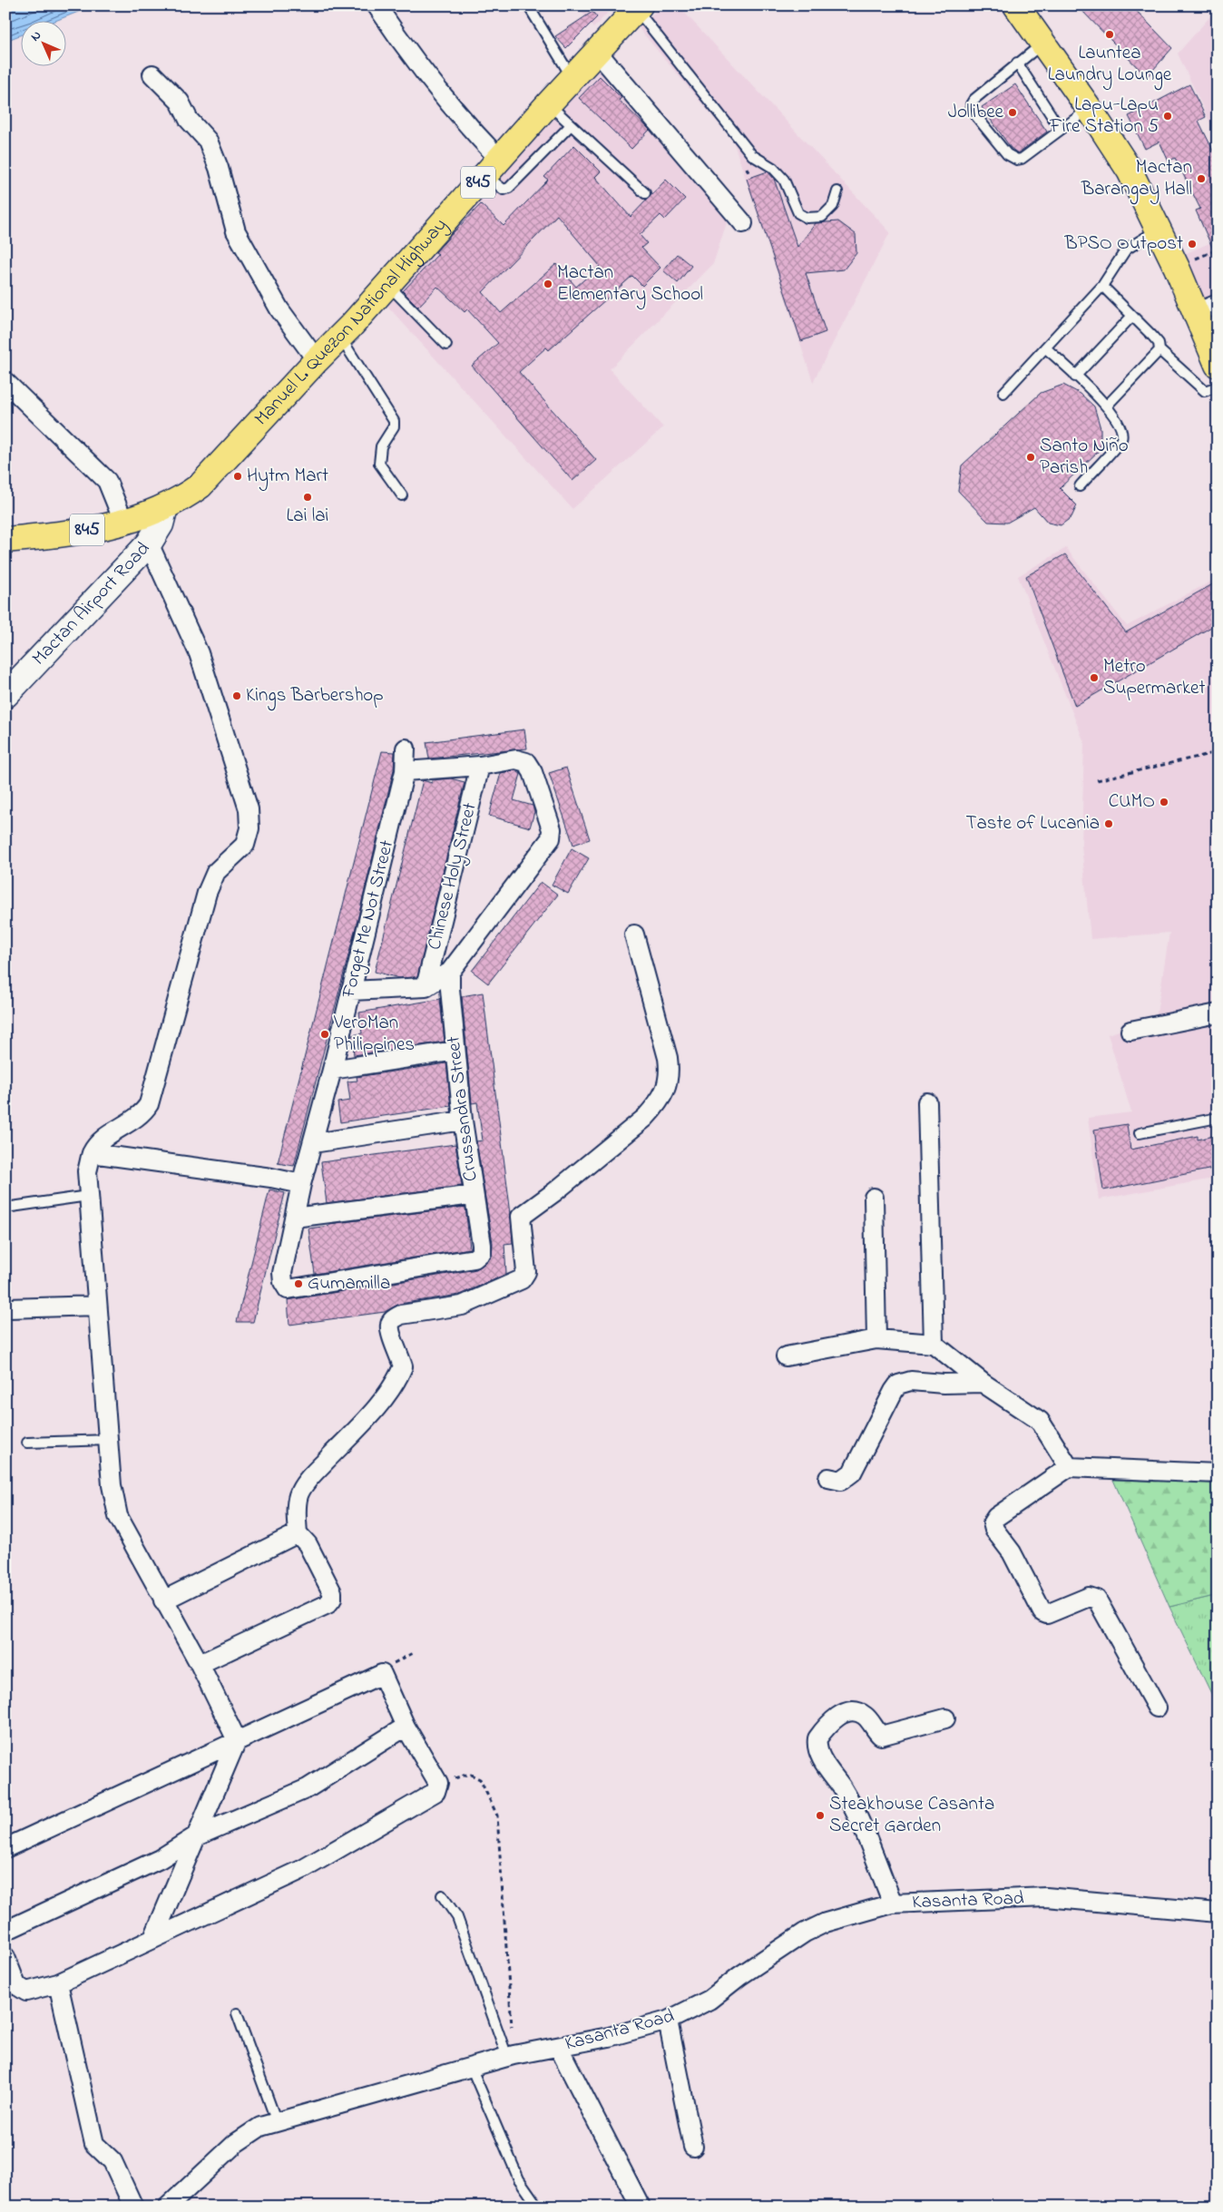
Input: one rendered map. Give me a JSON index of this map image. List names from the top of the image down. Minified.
{"streets":{"main road":["845","Manuel L. Quezon National Highway","Mactan Airport Road"],"street":["Chinese Holy Street","Forget Me Not Street","Crussandra Street","Kasanta Road"]},"crossings":[["Manuel L. Quezon National Highway","Mactan Airport Road"],["Forget Me Not Street","Crussandra Street"]],"places":["Launtea Laundry Lounge","Jollibee","Lapu-Lapu Fire Station 5","Mactan Barangay Hall","BPSO Outpost","Mactan Elementary School","Santo Niño Parish","Hytm Mart","Lai lai","Metro Supermarket","Kings Barbershop","CUMO","Taste of Lucania","VeroMan Philippines","Gumamilla","Steakhouse Casanta Secret Garden"],"north":"top left"}
